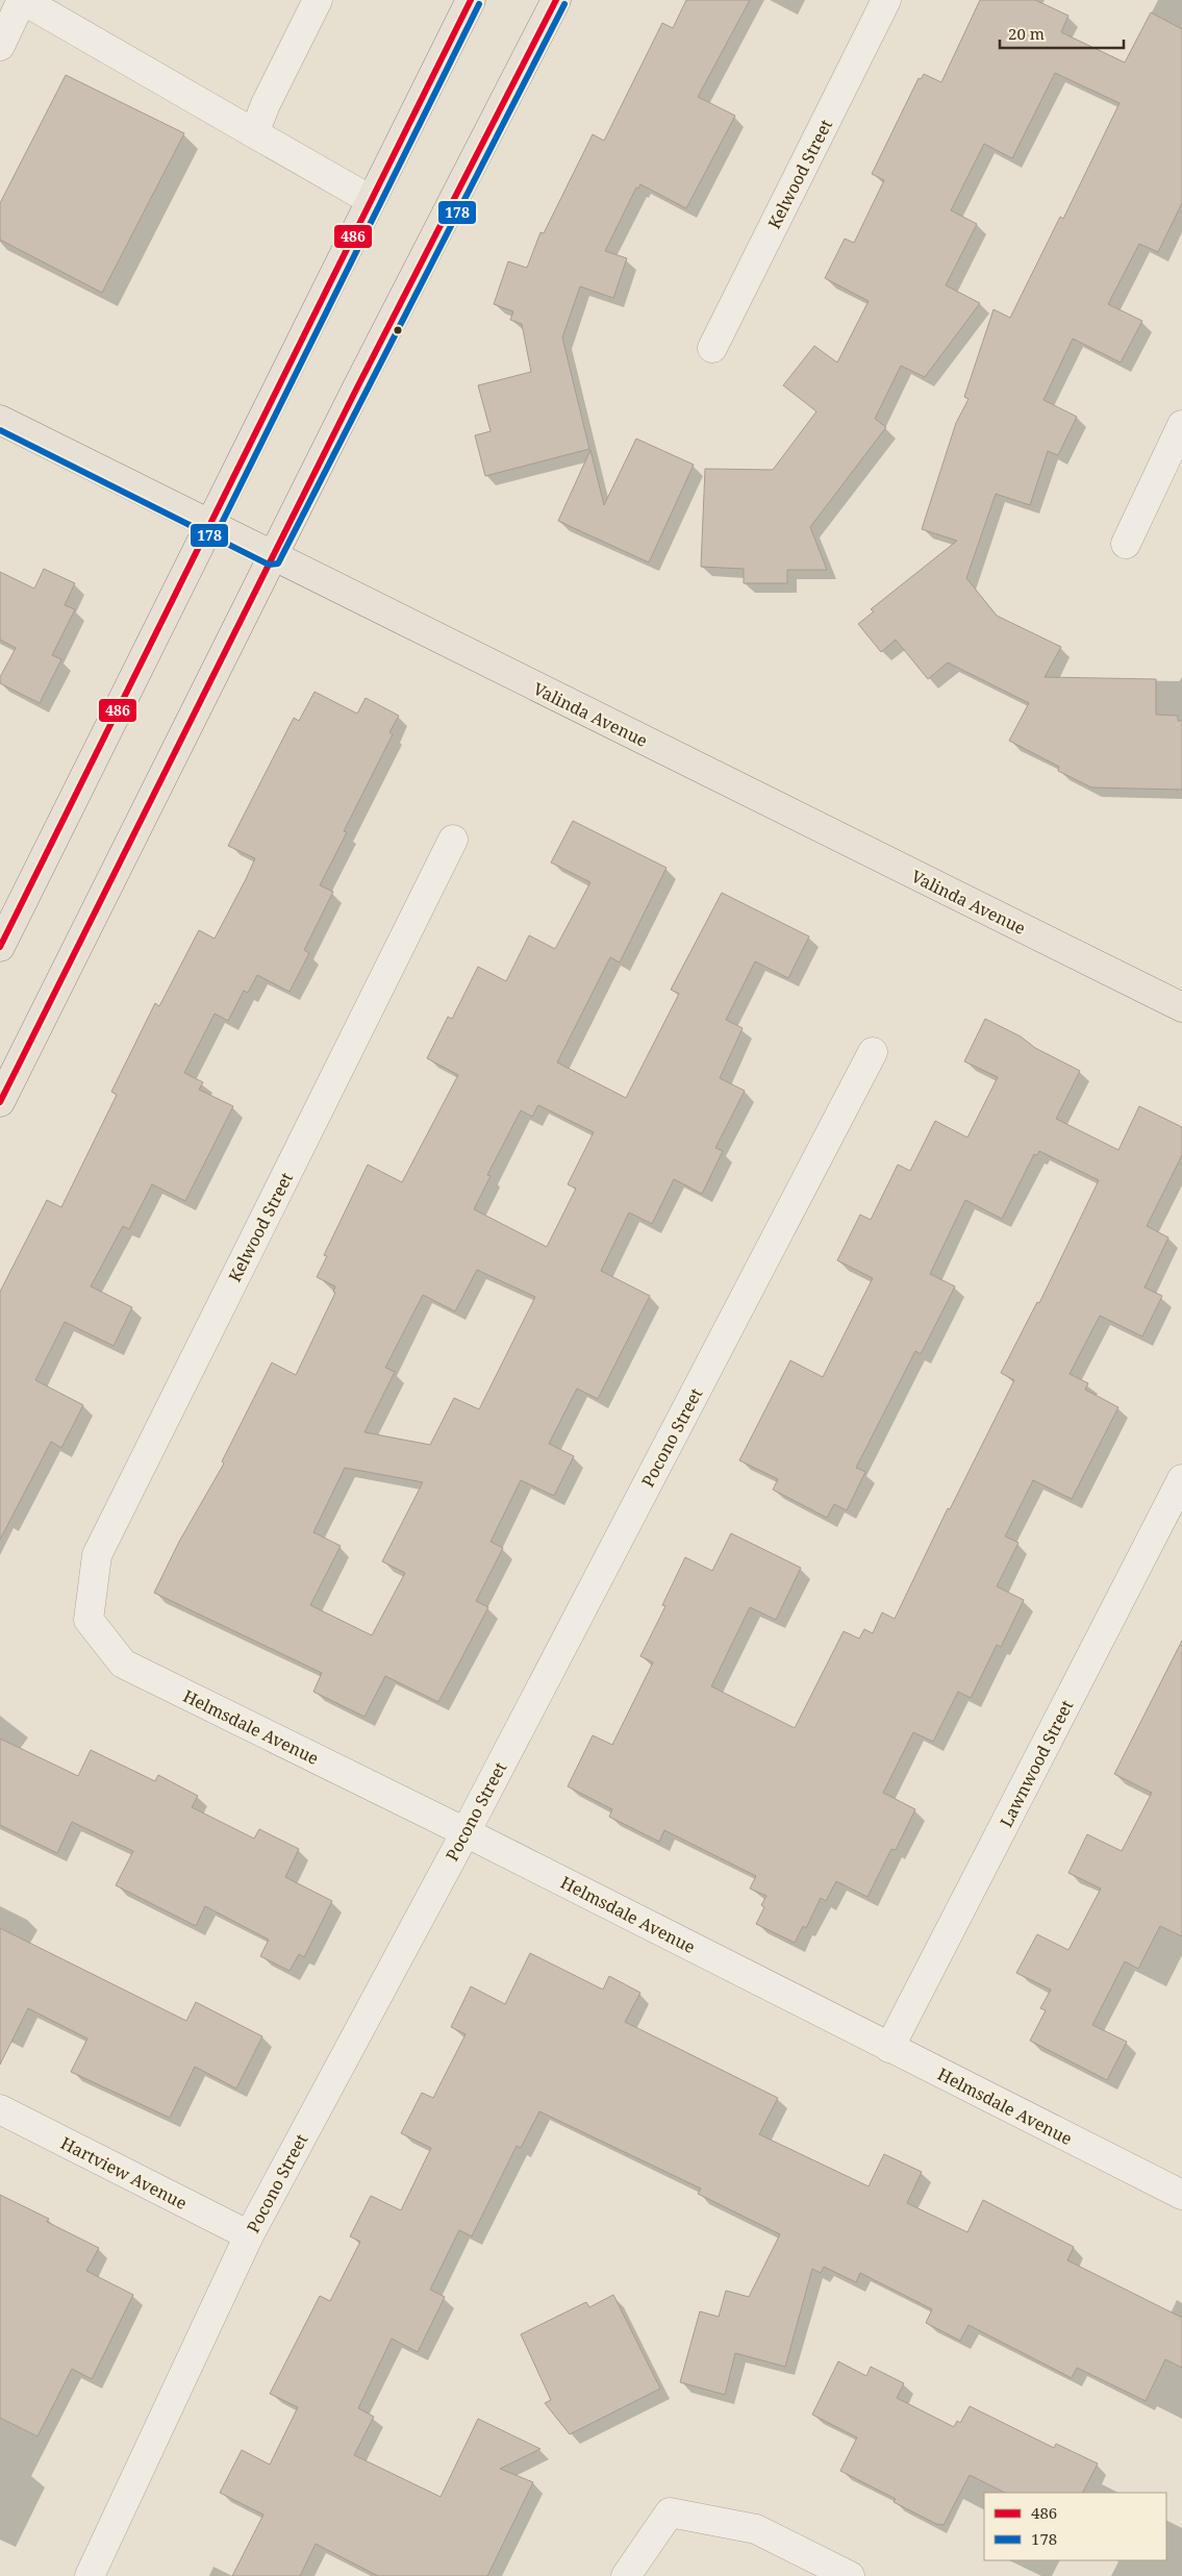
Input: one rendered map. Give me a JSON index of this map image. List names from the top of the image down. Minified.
{"streets":{"main road":["Valinda Avenue"],"street":["Kelwood Street","Pocono Street","Helmsdale Avenue","Lawnwood Street","Hartview Avenue"]},"crossings":[["Kelwood Street","Helmsdale Avenue"],["Pocono Street","Helmsdale Avenue"],["Pocono Street","Hartview Avenue"],["Helmsdale Avenue","Lawnwood Street"]],"lines":["transit line 486","transit line 178"],"legend":["486","178"],"scale_bar":"20 m"}
